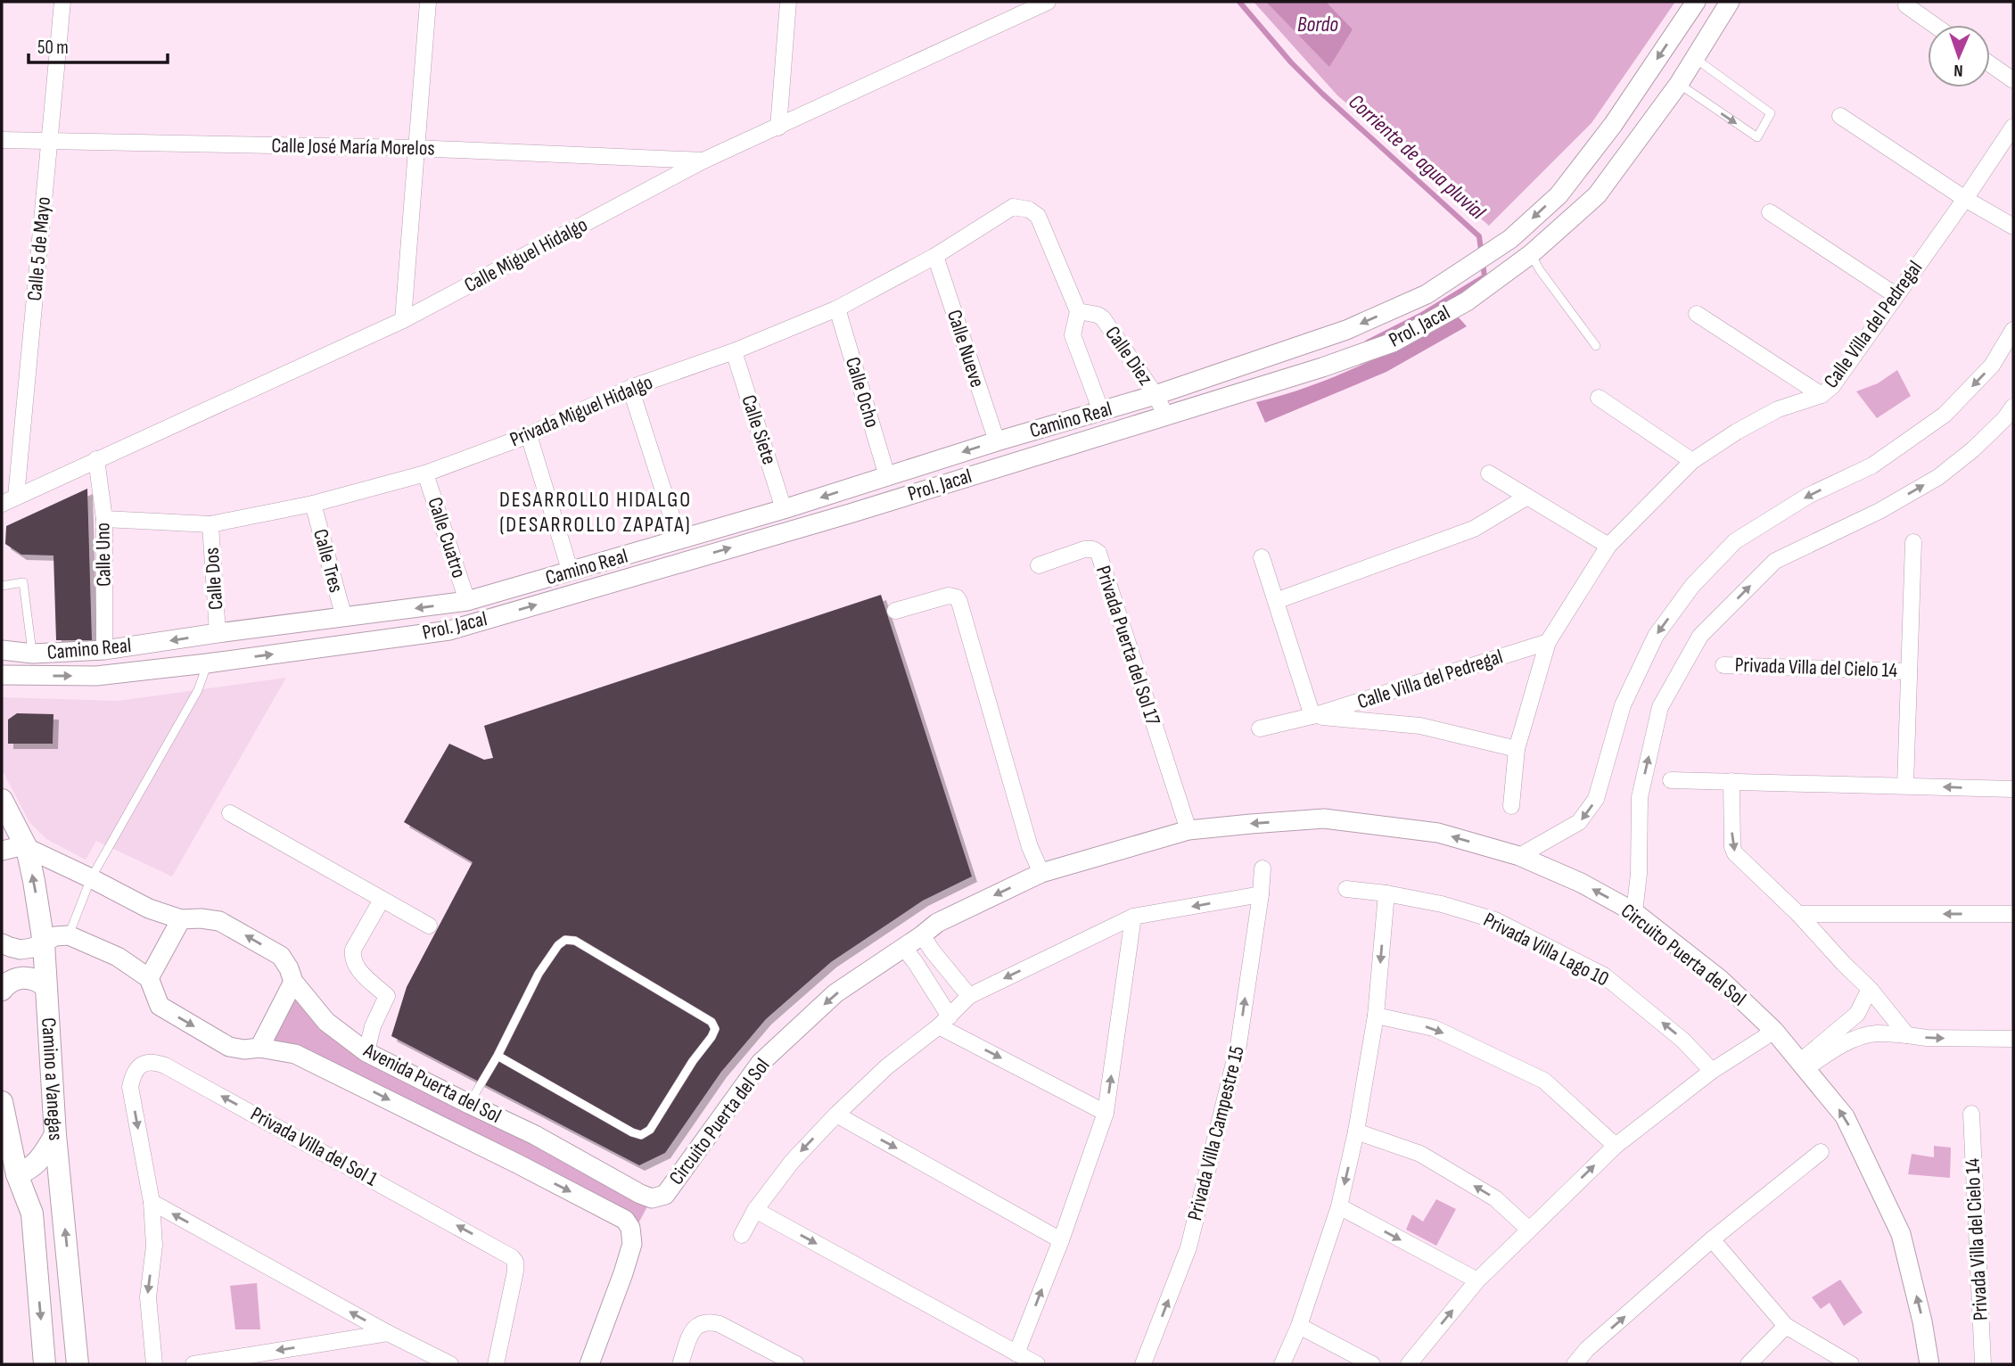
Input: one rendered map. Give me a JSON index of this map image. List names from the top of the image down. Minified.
{"streets":{"main road":["Camino a Vanegas"],"street":["Calle José María Morelos","Calle 5 de Mayo","Calle Miguel Hidalgo","Calle Villa del Pedregal","Prol. Jacal","Calle Nueve","Calle Diez","Calle Ocho","Privada Miguel Hidalgo","Camino Real","Calle Siete","Calle Cuatro","Calle Uno","Calle Tres","Calle Dos","Privada Puerta del Sol 17","Privada Villa del Cielo 14","Privada Villa Lago 10","Circuito Puerta del Sol","Avenida Puerta del Sol","Privada Villa Campestre 15","Privada Villa del Sol 1"]},"crossings":[["Calle José María Morelos","Calle 5 de Mayo"],["Calle José María Morelos","Calle Miguel Hidalgo"],["Calle 5 de Mayo","Calle Miguel Hidalgo"],["Calle Miguel Hidalgo","Calle Uno"],["Prol. Jacal","Calle Diez"],["Prol. Jacal","Camino Real"],["Calle Nueve","Privada Miguel Hidalgo"],["Calle Nueve","Camino Real"],["Calle Diez","Privada Miguel Hidalgo"],["Calle Diez","Camino Real"],["Calle Ocho","Privada Miguel Hidalgo"],["Calle Ocho","Camino Real"],["Privada Miguel Hidalgo","Calle Siete"],["Privada Miguel Hidalgo","Calle Cuatro"],["Privada Miguel Hidalgo","Calle Uno"],["Privada Miguel Hidalgo","Calle Tres"],["Privada Miguel Hidalgo","Calle Dos"],["Camino Real","Calle Siete"],["Camino Real","Calle Cuatro"],["Camino Real","Calle Uno"],["Camino Real","Calle Tres"],["Camino Real","Calle Dos"],["Privada Puerta del Sol 17","Circuito Puerta del Sol"],["Circuito Puerta del Sol","Avenida Puerta del Sol"],["Camino a Vanegas","Avenida Puerta del Sol"]],"one_way":["Camino Real"],"districts":["DESARROLLO HIDALGO (DESARROLLO ZAPATA)"],"water":["Bordo","Corriente de agua pluvial"],"scale_bar":"50 m","north":"bottom"}
